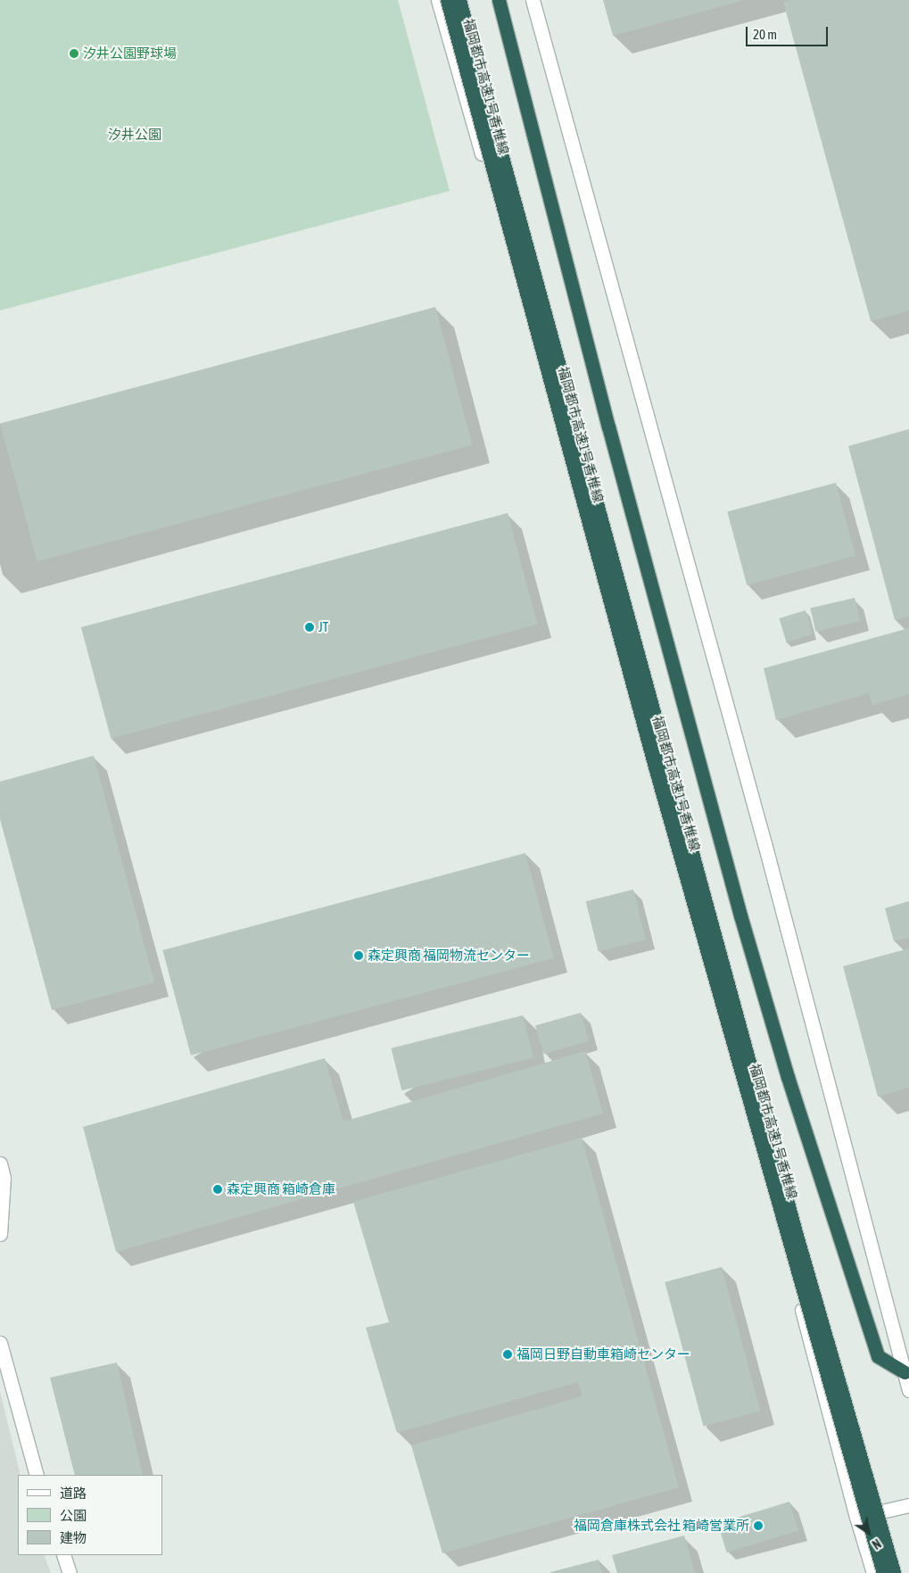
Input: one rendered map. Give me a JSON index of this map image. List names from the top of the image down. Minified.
{"streets":{"highway":["福岡都市高速1号香椎線"]},"parks":["汐井公園"],"places":["汐井公園野球場","JT","森定興商 福岡物流センター","森定興商 箱崎倉庫","福岡日野自動車箱崎センター","福岡倉庫株式会社 箱崎営業所"],"legend":["道路","公園","建物"],"scale_bar":"20 m","north":"bottom right"}
